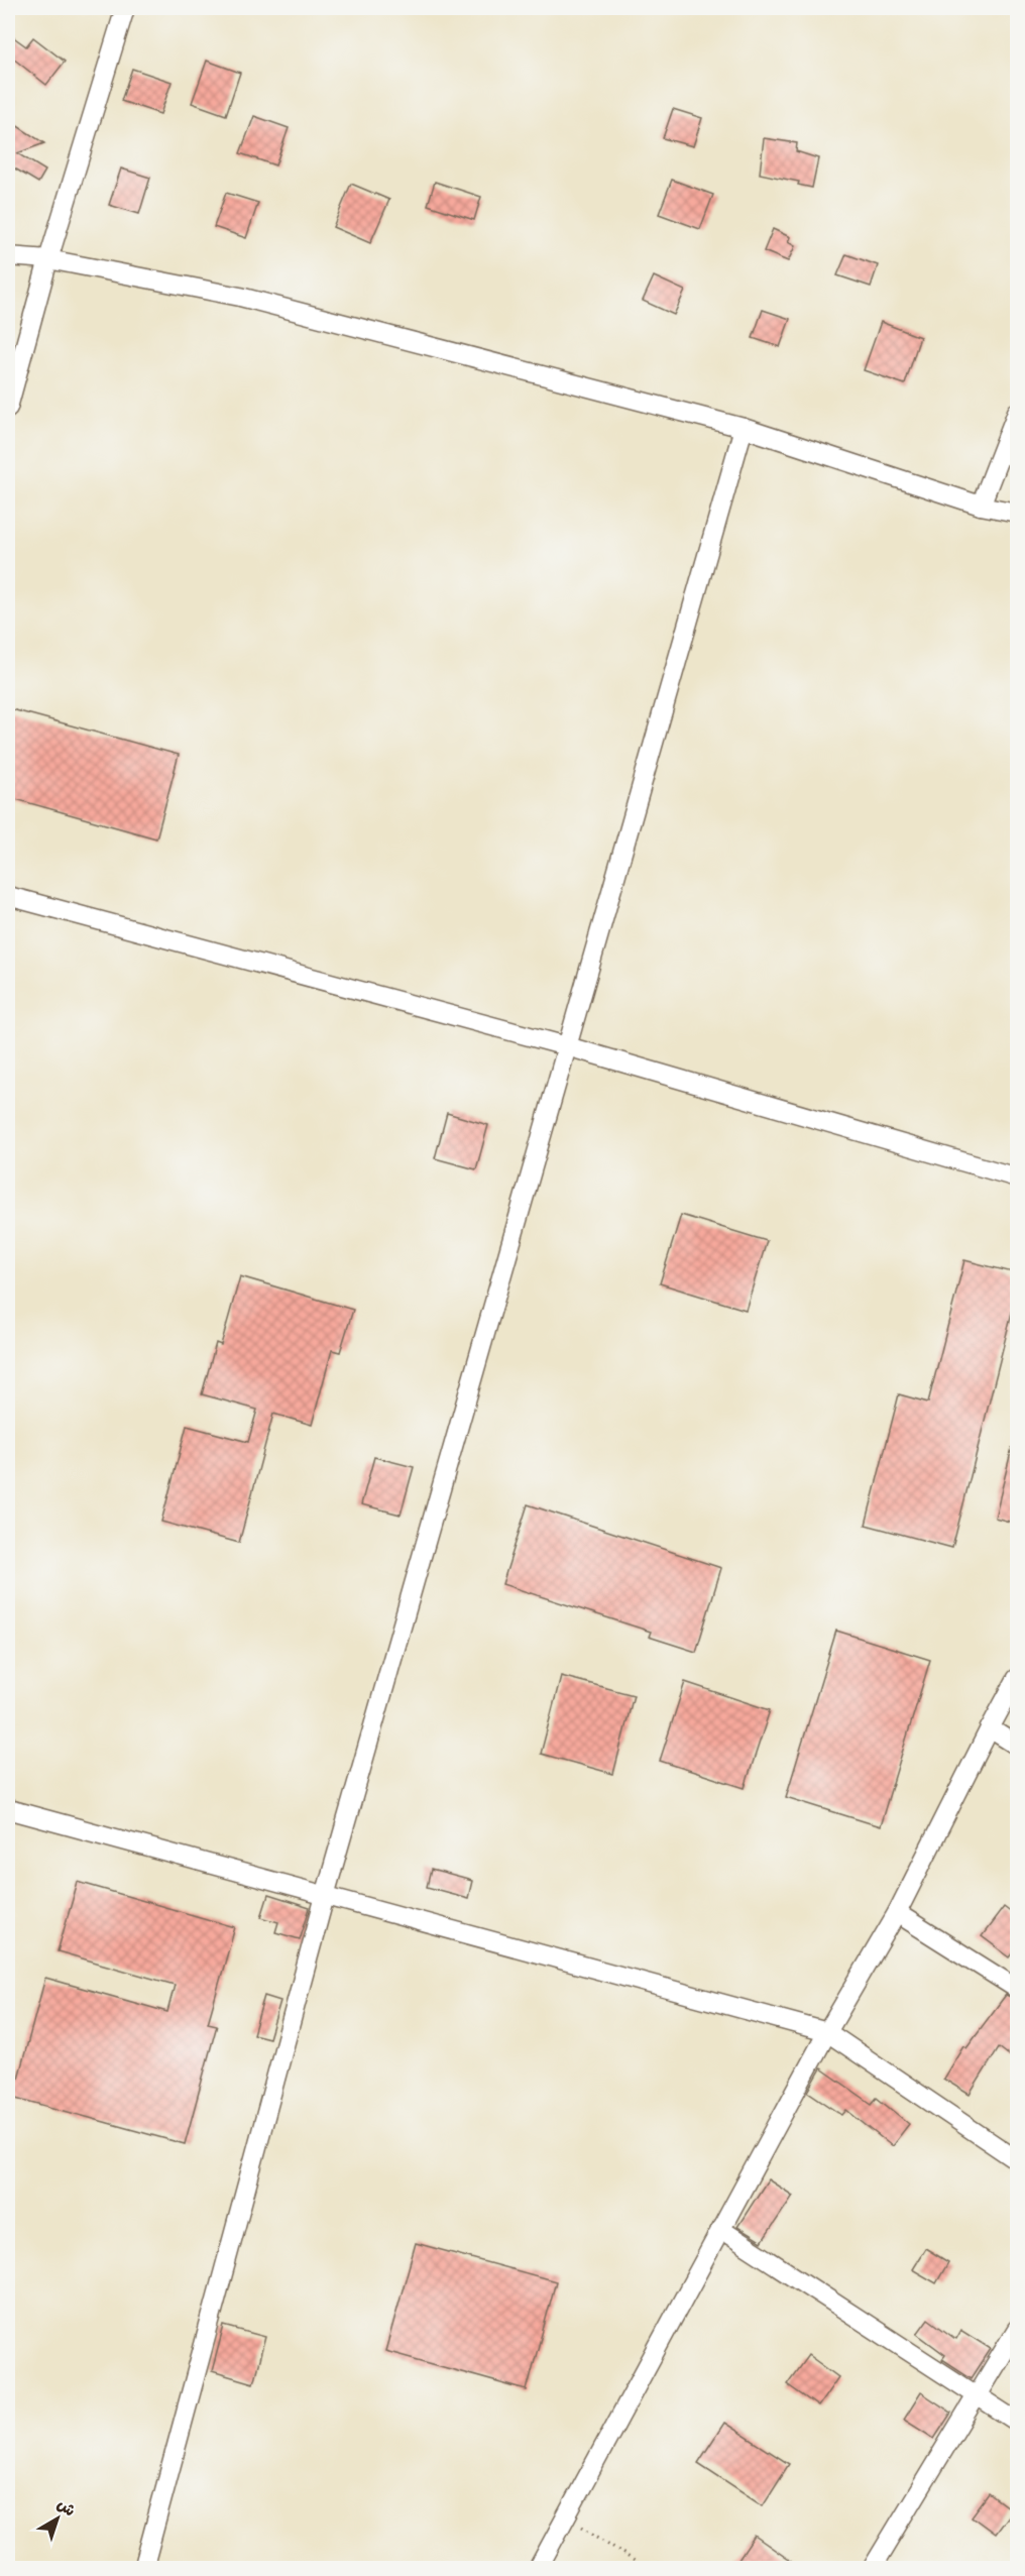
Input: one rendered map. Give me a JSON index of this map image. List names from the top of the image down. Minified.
{"north":"top right"}
